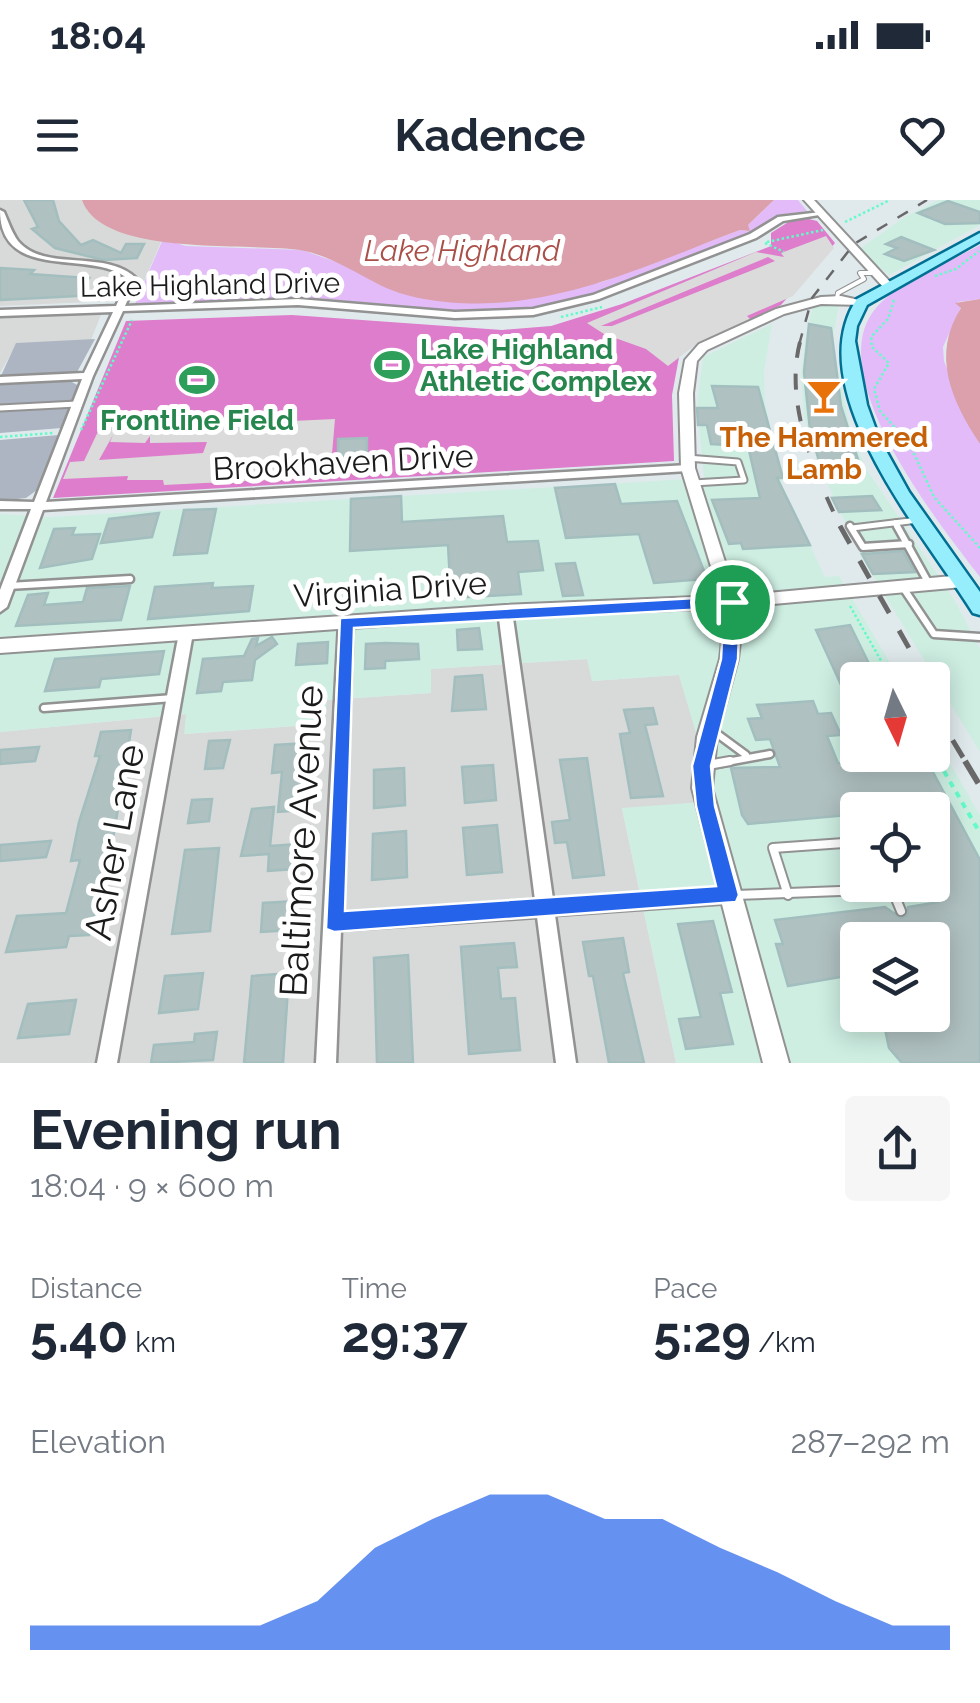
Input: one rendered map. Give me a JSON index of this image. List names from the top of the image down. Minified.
{"streets":{"street":["Lake Highland Drive","Brookhaven Drive","Virginia Drive","Baltimore Avenue","Asher Lane"]},"crossings":[["Virginia Drive","Baltimore Avenue"],["Virginia Drive","Asher Lane"]],"water":["Lake Highland"],"places":{"sports":["Lake Highland Athletic Complex","Frontline Field"],"bar":["The Hammered Lamb"]},"north":"bottom","page":{"status":"18:04","header":"Kadence","heading":["Evening run","18:04 · 9 × 600 m"],"stats":[["Distance","5.40 km"],["Time","29:37"],["Pace","5:29 /km"]],"chart":["Elevation","287–292 m"]}}
